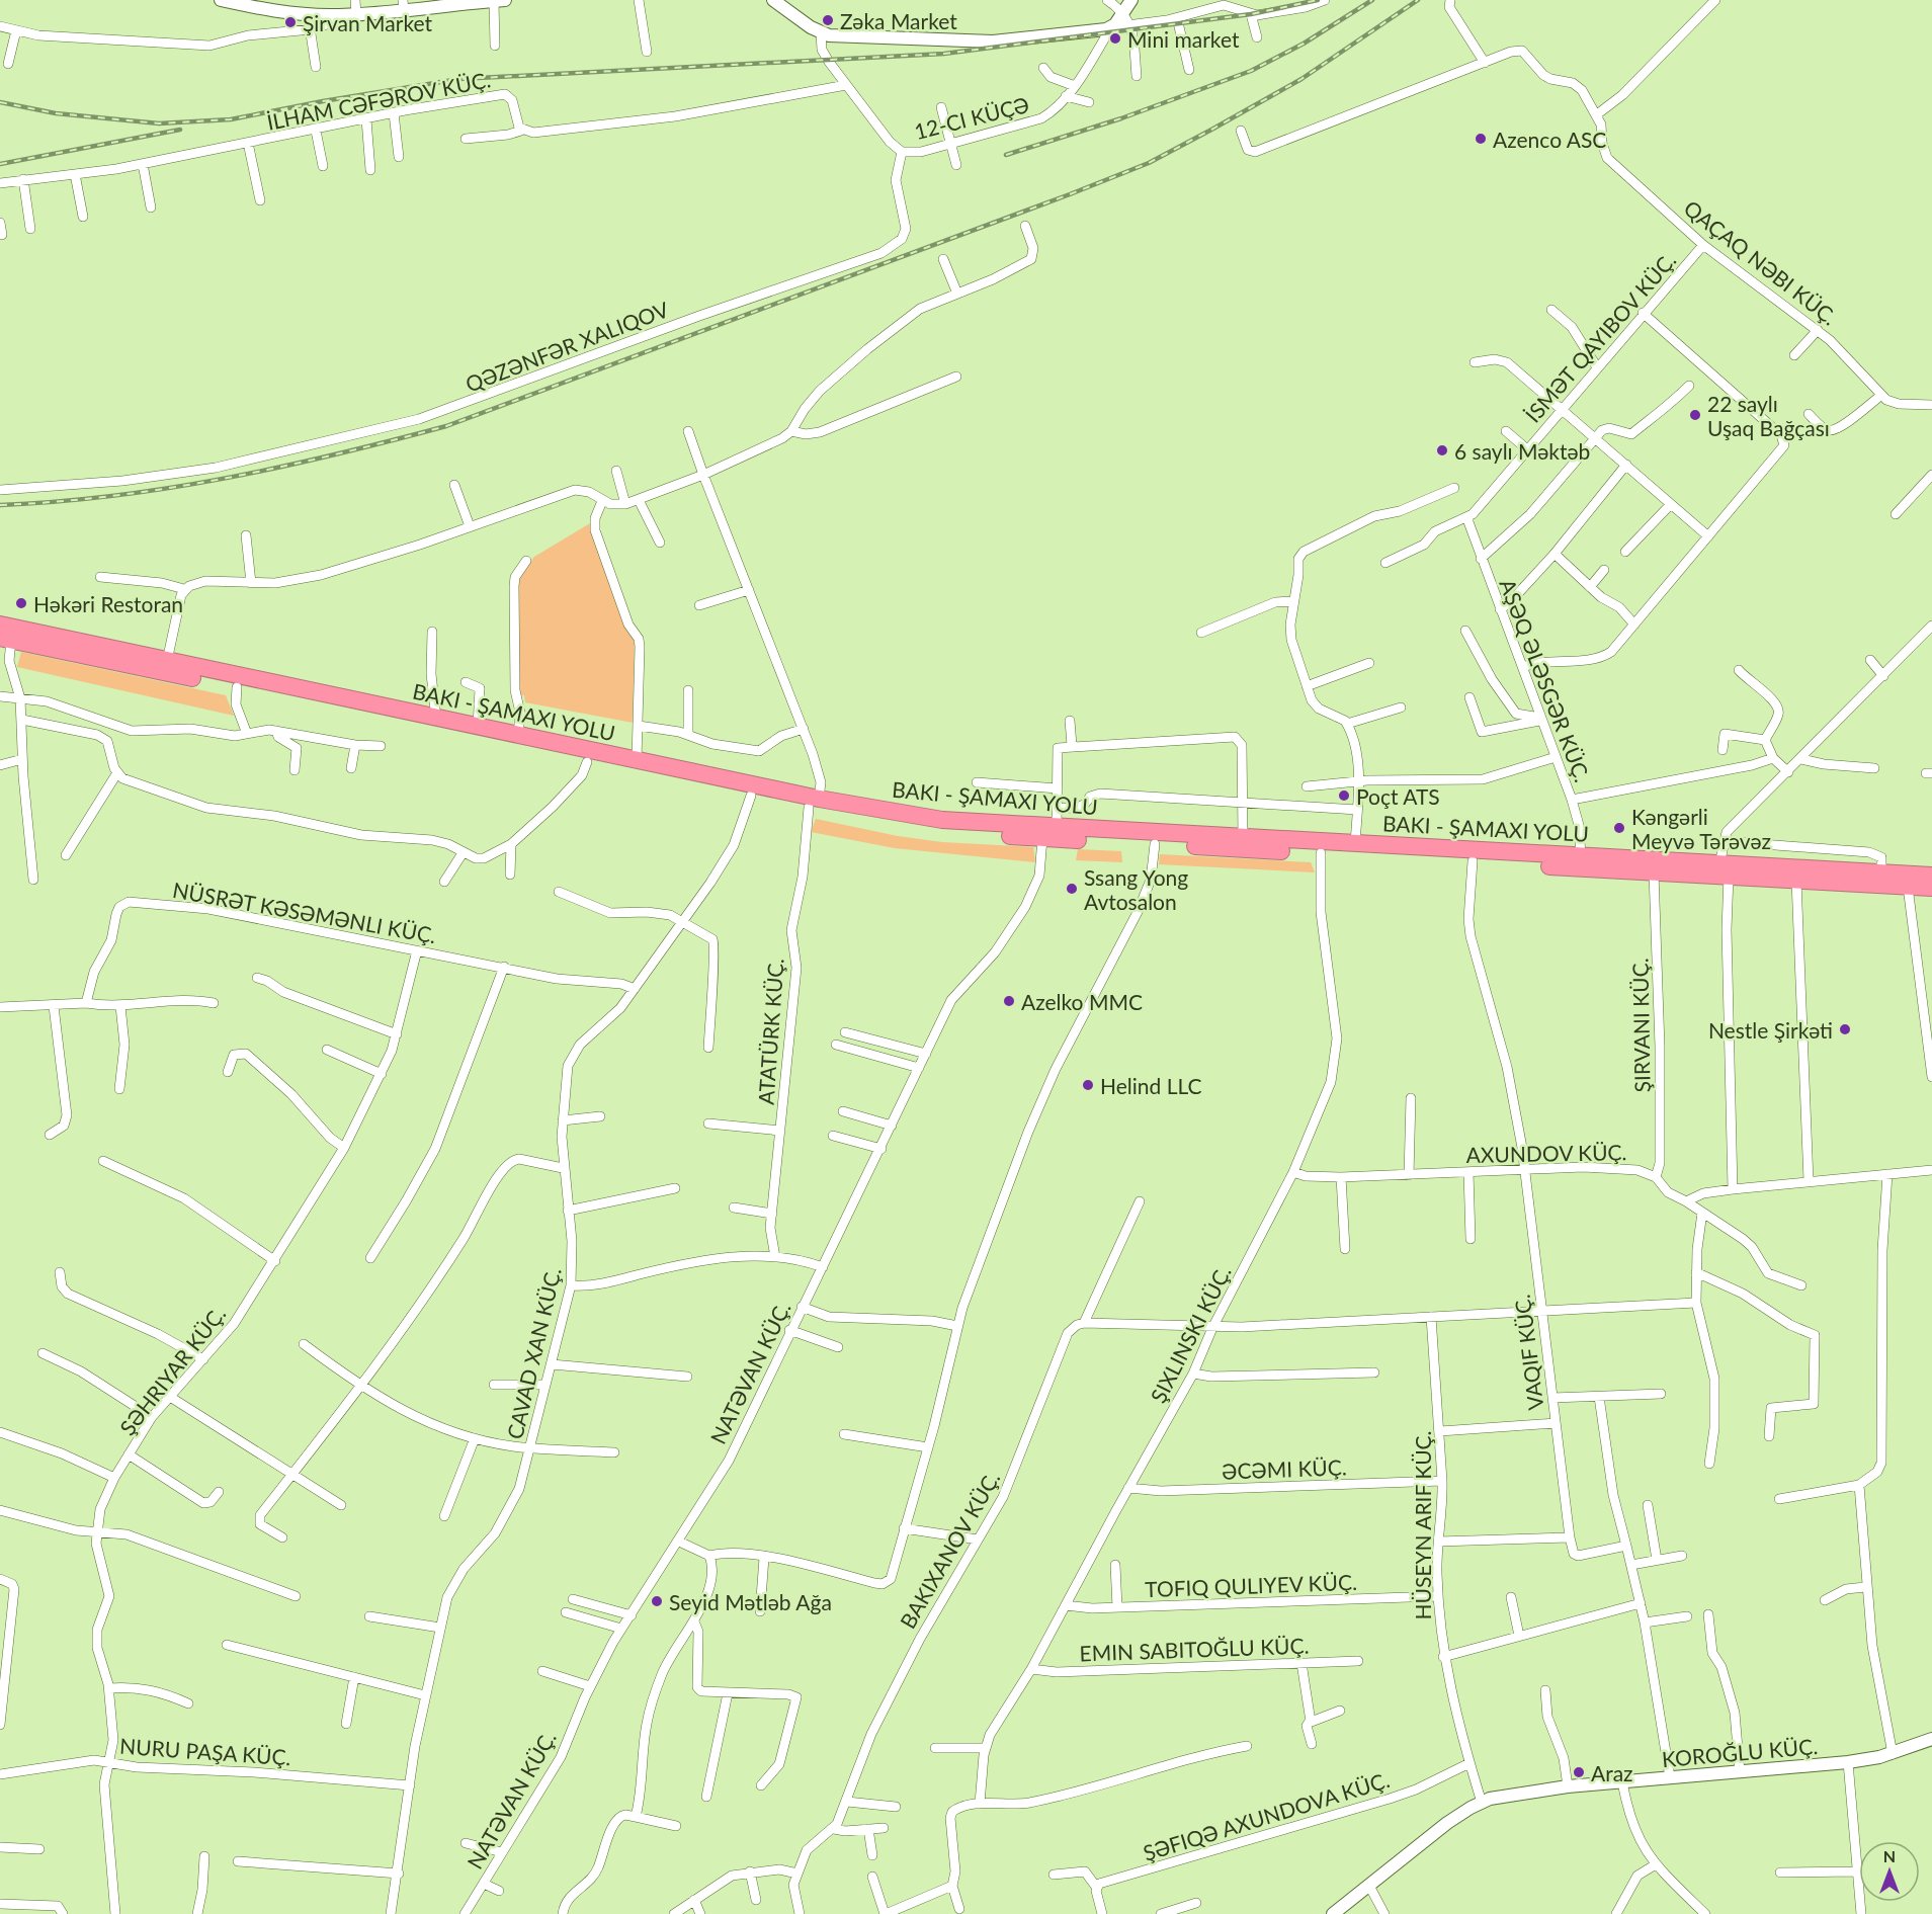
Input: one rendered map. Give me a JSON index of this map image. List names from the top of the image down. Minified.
{"streets":{"street":["İLHAM CƏFƏROV KÜÇ.","12-CI KÜÇƏ","QAÇAQ NƏBI KÜÇ.","AŞƏQ ƏLƏSGƏR KÜÇ.","NÜSRƏT KƏSƏMƏNLI KÜÇ.","ŞIRVANI KÜÇ.","ATATÜRK KÜÇ.","AXUNDOV KÜÇ.","VAQIF KÜÇ.","CAVAD XAN KÜÇ.","ŞƏHRIYAR KÜÇ.","NATƏVAN KÜÇ.","ƏCƏMI KÜÇ.","HÜSEYN ARIF KÜÇ.","TOFIQ QULIYEV KÜÇ.","EMIN SABITOĞLU KÜÇ.","NURU PAŞA KÜÇ.","KOROĞLU KÜÇ.","ŞƏFIQƏ AXUNDOVA KÜÇ."]},"crossings":[["NÜSRƏT KƏSƏMƏNLI KÜÇ.","CAVAD XAN KÜÇ."],["NÜSRƏT KƏSƏMƏNLI KÜÇ.","ŞƏHRIYAR KÜÇ."],["ŞIRVANI KÜÇ.","AXUNDOV KÜÇ."],["AXUNDOV KÜÇ.","VAQIF KÜÇ."],["CAVAD XAN KÜÇ.","NURU PAŞA KÜÇ."],["ŞƏHRIYAR KÜÇ.","NURU PAŞA KÜÇ."],["ƏCƏMI KÜÇ.","HÜSEYN ARIF KÜÇ."],["HÜSEYN ARIF KÜÇ.","TOFIQ QULIYEV KÜÇ."],["HÜSEYN ARIF KÜÇ.","KOROĞLU KÜÇ."],["HÜSEYN ARIF KÜÇ.","ŞƏFIQƏ AXUNDOVA KÜÇ."]],"places":["Zəka Market","Şirvan Market","Mini market","Azenco ASC","22 saylı Uşaq Bağçası","6 saylı Məktəb","Həkəri Restoran","Poçt ATS","Kəngərli Meyvə Tərəvəz","Ssang Yong Avtosalon","Azelko MMC","Nestle Şirkəti","Helind LLC","Seyid Mətləb Ağa","Araz"],"north":"top"}
